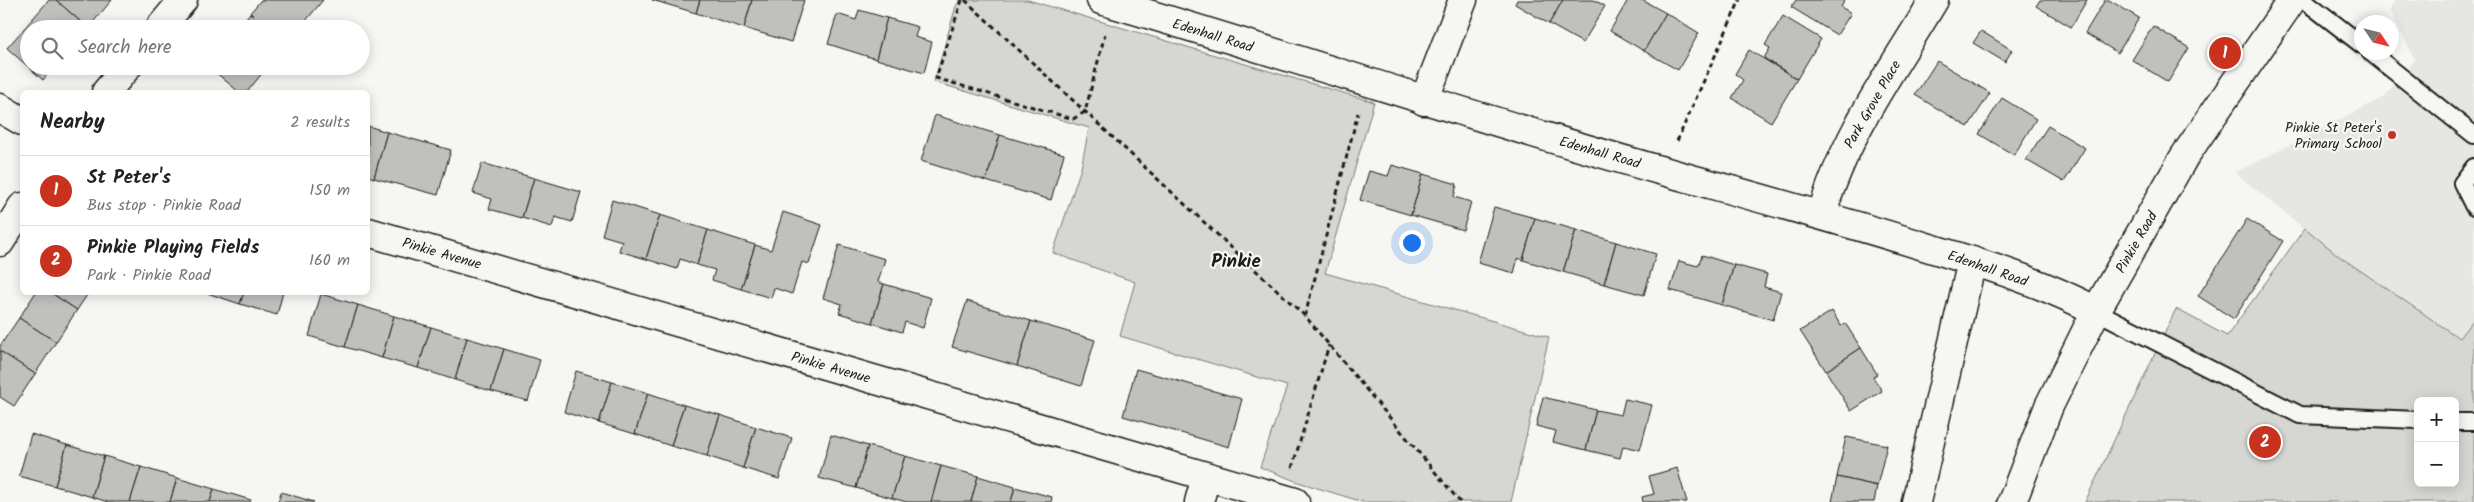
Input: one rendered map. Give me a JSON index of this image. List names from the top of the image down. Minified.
{"streets":{"street":["Edenhall Road","Park Grove Place","Pinkie Road","Pinkie Avenue"]},"crossings":[["Edenhall Road","Park Grove Place"],["Edenhall Road","Pinkie Road"]],"districts":["Pinkie"],"places":["Pinkie St Peter's Primary School"],"north":"bottom right","page":{"search":"Search here","pins":["1","2"],"heading":["Nearby","2 results"],"list":[{"mark":"1","name":"St Peter's","note":"Bus stop · Pinkie Road","value":"150 m"},{"mark":"2","name":"Pinkie Playing Fields","note":"Park · Pinkie Road","value":"160 m"}],"map_buttons":["+","−"]}}
